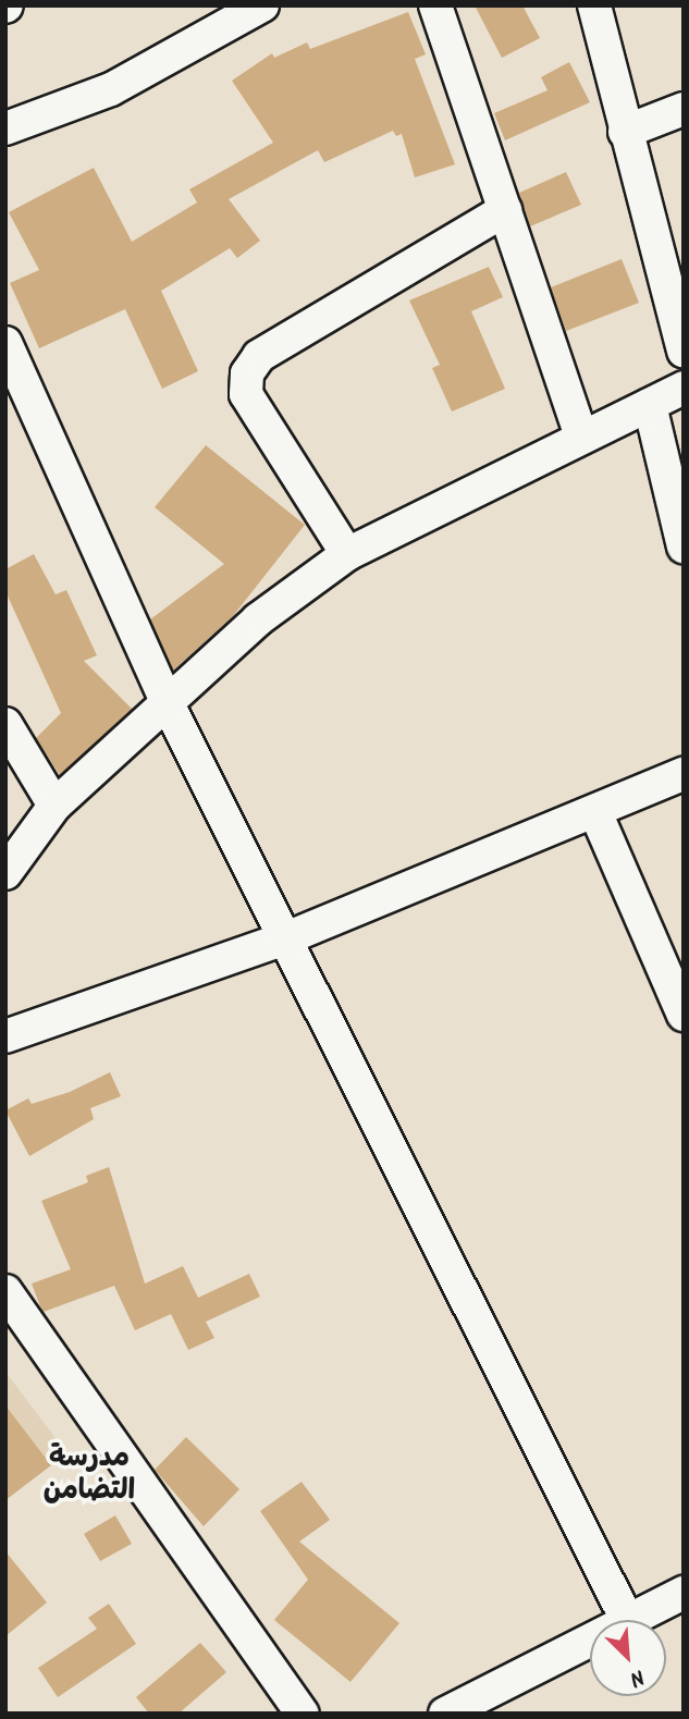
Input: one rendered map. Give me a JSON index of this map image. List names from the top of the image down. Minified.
{"districts":["مدرسة التضامن"],"north":"bottom right"}
